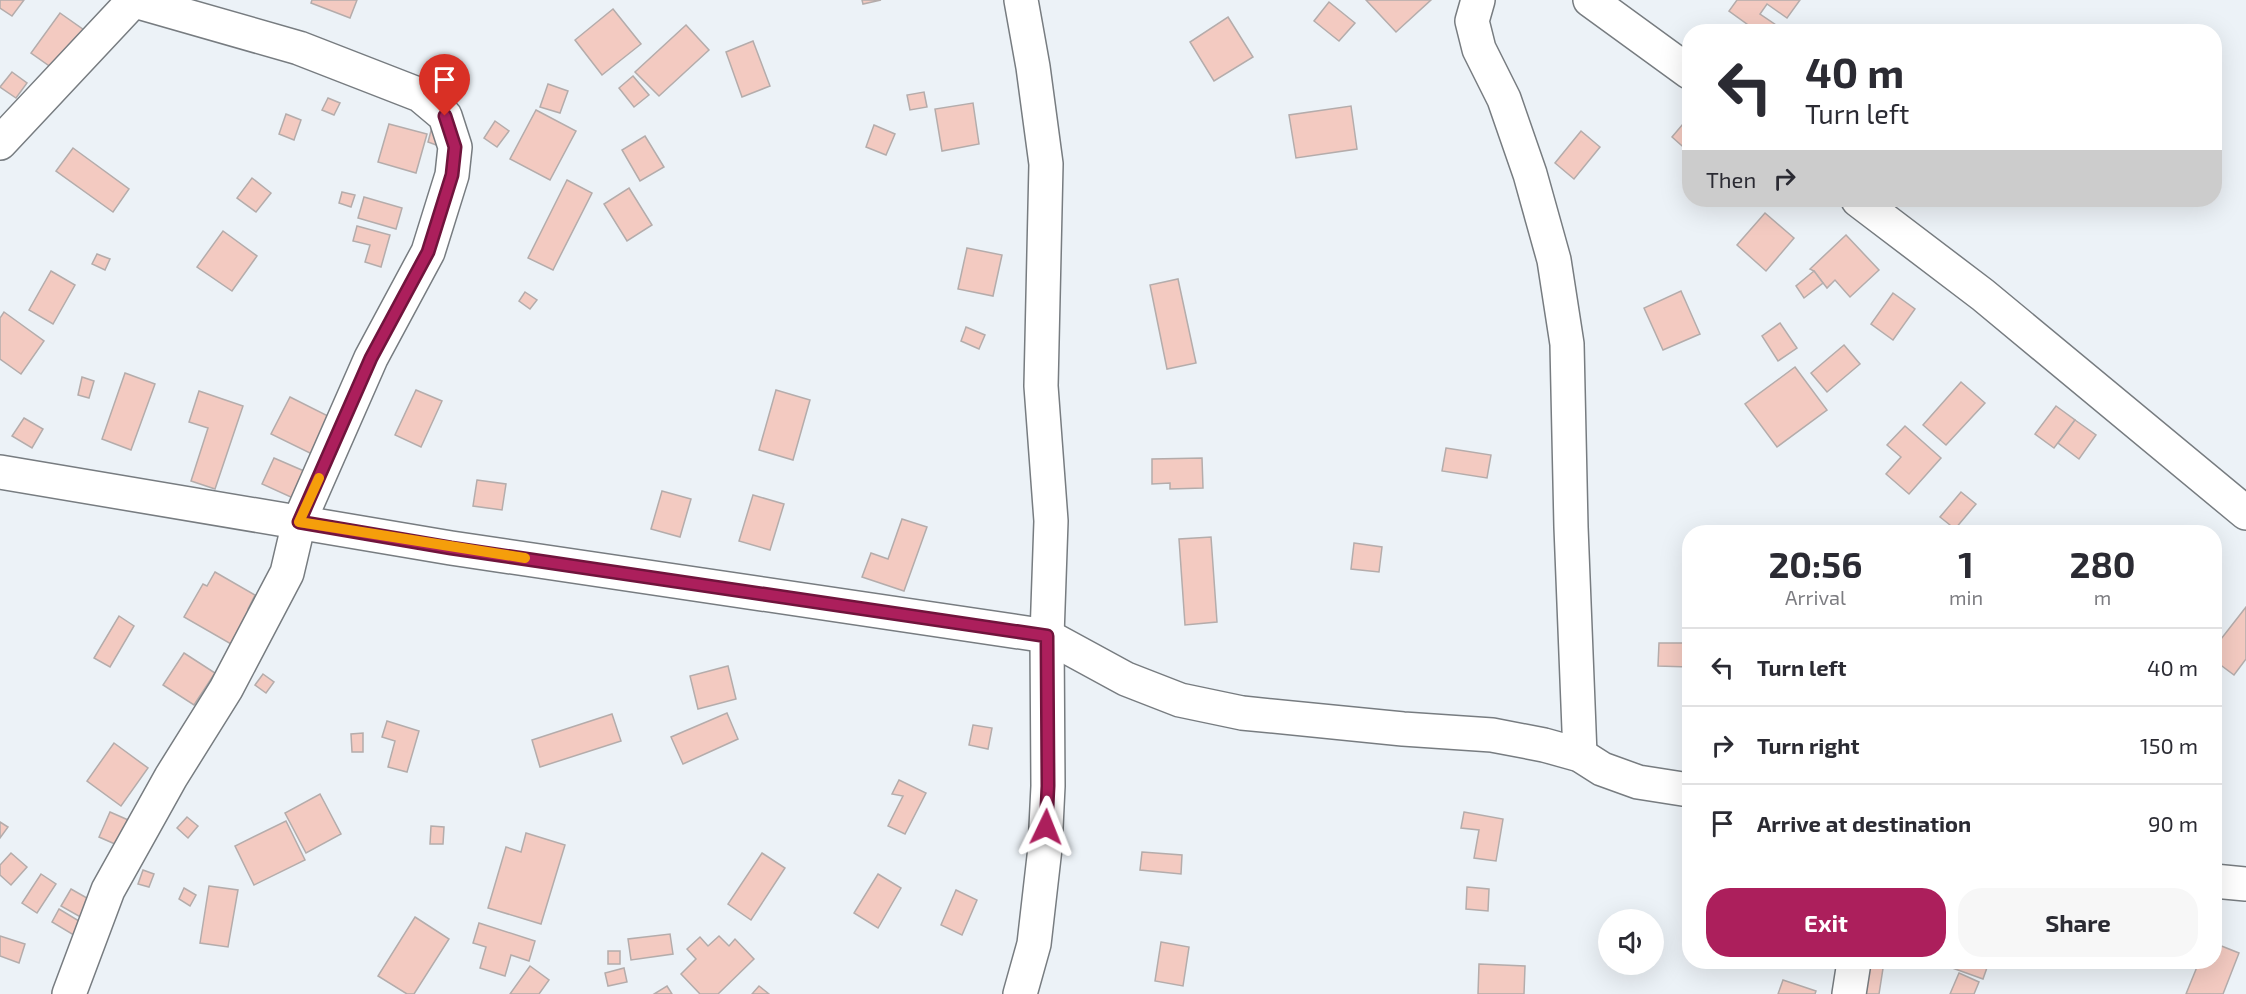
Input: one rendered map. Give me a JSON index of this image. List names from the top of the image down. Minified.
{"page":{"turn":["40 m","Turn left"],"then":"Then","eta":["20:56","Arrival","1","min","280","m"],"list":[{"name":"Turn left","value":"40 m"},{"name":"Turn right","value":"150 m"},{"name":"Arrive at destination","value":"90 m"}],"buttons":["Exit","Share"]}}
